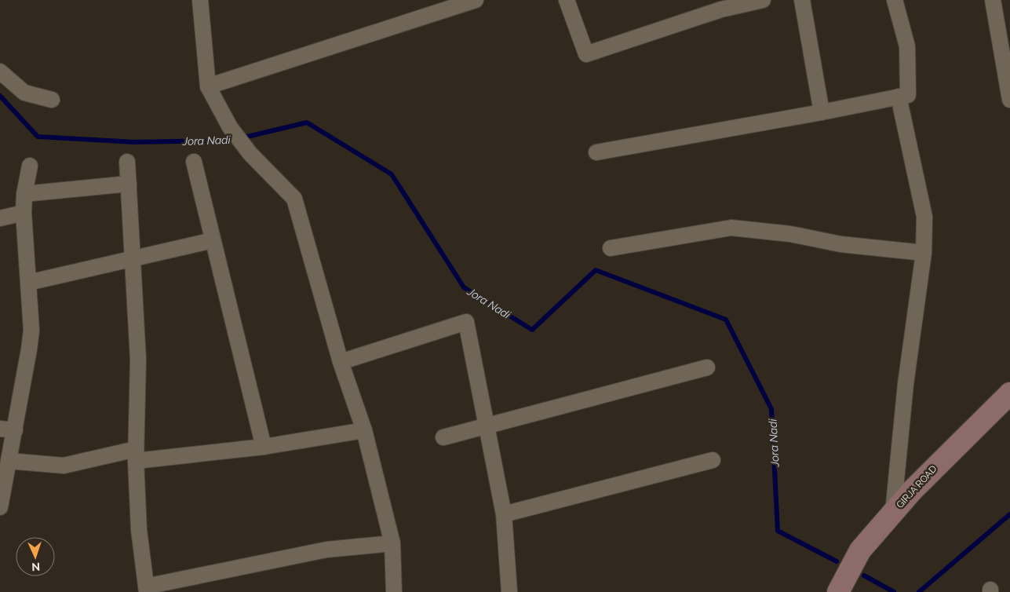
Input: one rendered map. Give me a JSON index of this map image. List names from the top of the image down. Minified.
{"streets":{"main road":["GIRJA ROAD"]},"water":["Jora Nadi"],"north":"bottom"}
